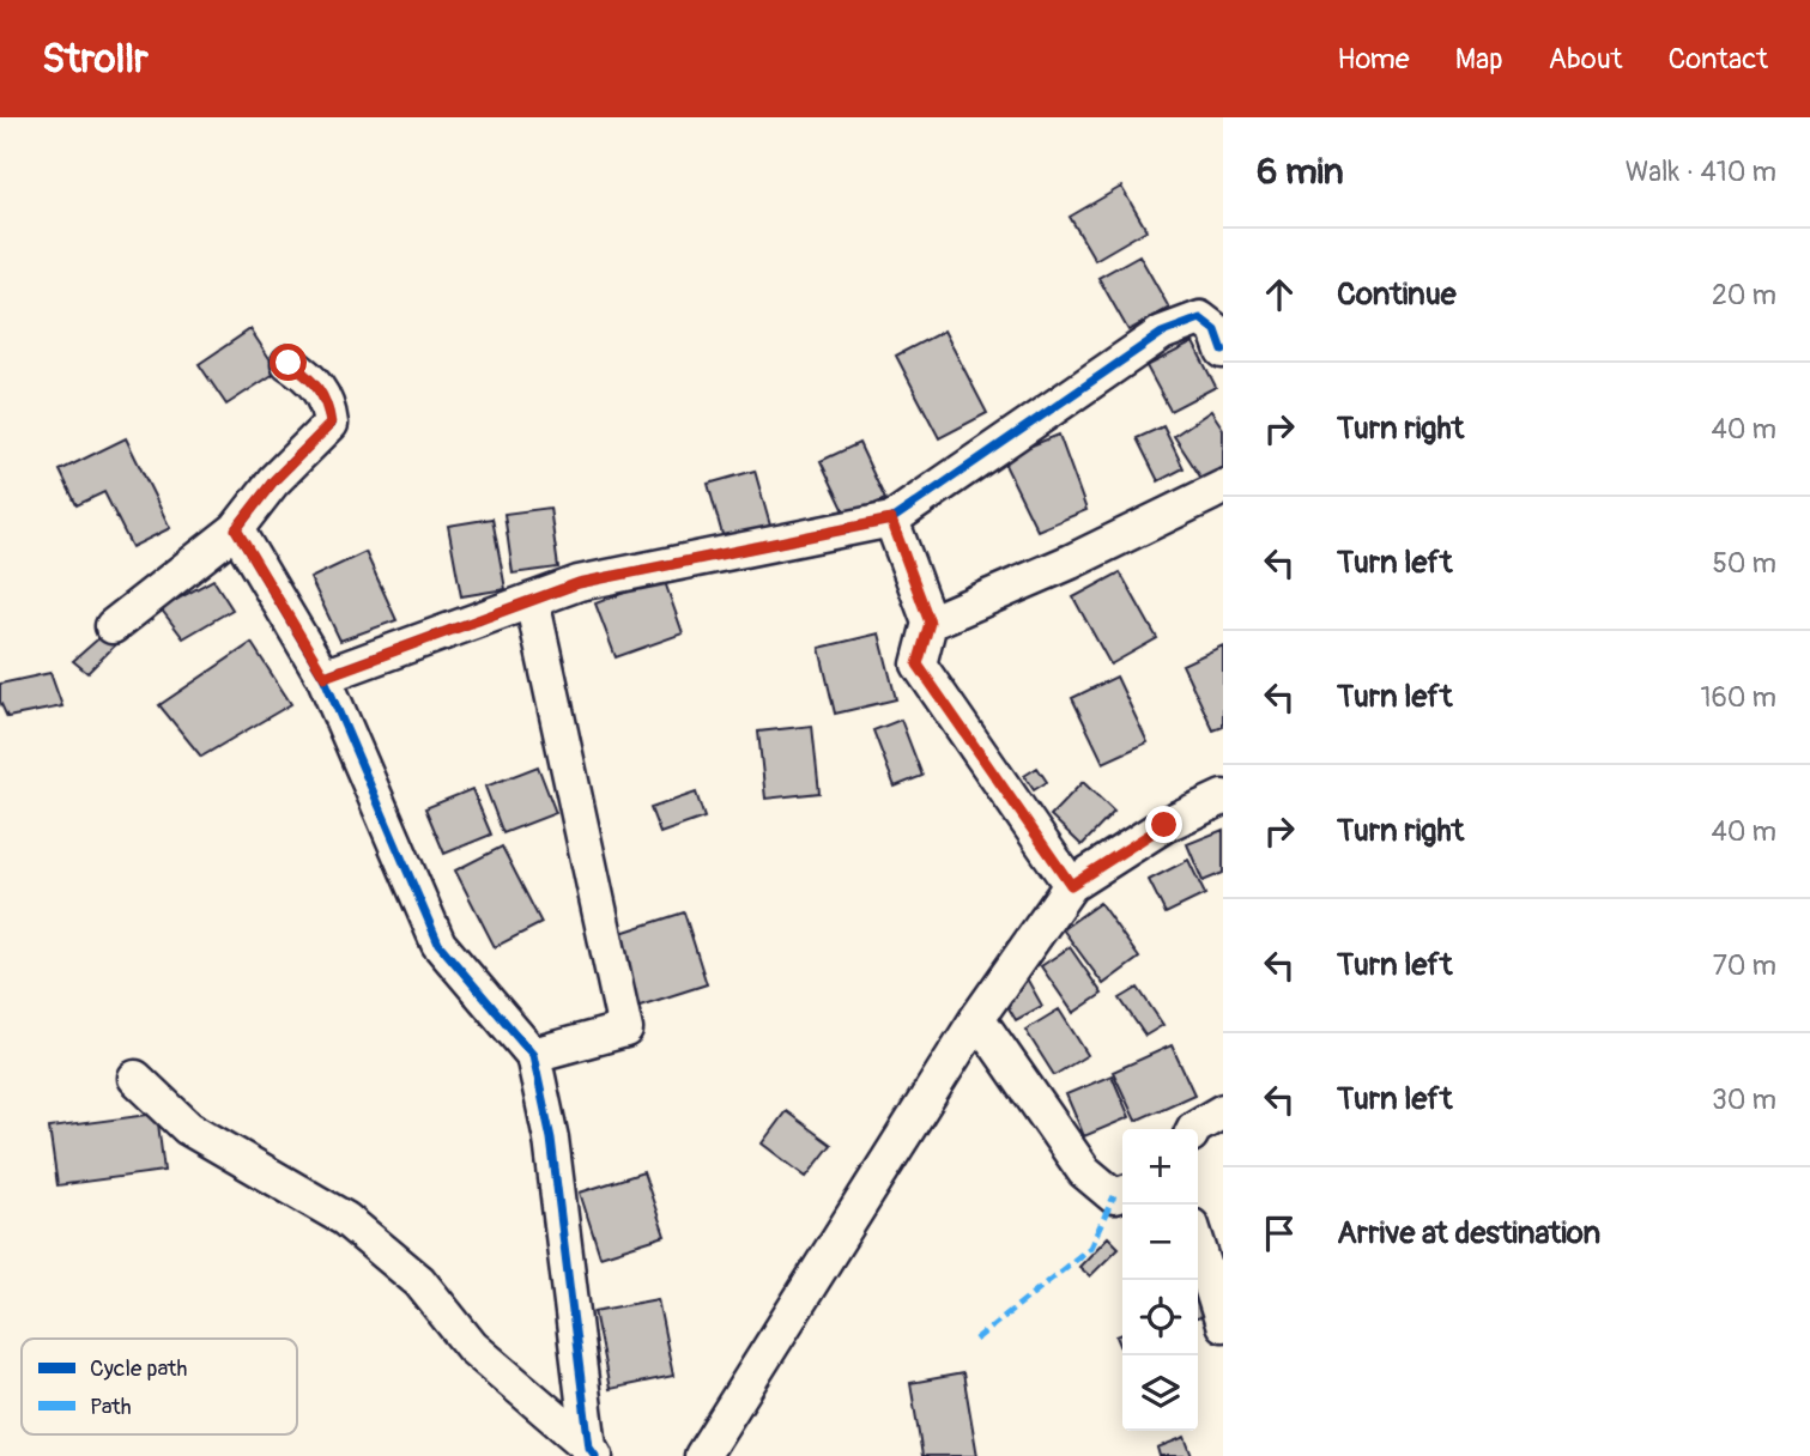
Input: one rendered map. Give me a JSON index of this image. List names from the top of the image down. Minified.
{"legend":["Cycle path","Path"],"page":{"header":"Strollr","nav":["Home","Map","About","Contact"],"heading":["6 min","Walk · 410 m"],"list":[["Continue","20 m"],["Turn right","40 m"],["Turn left","50 m"],["Turn left","160 m"],["Turn right","40 m"],["Turn left","70 m"],["Turn left","30 m"],"Arrive at destination"],"map_buttons":["+","−"]}}
